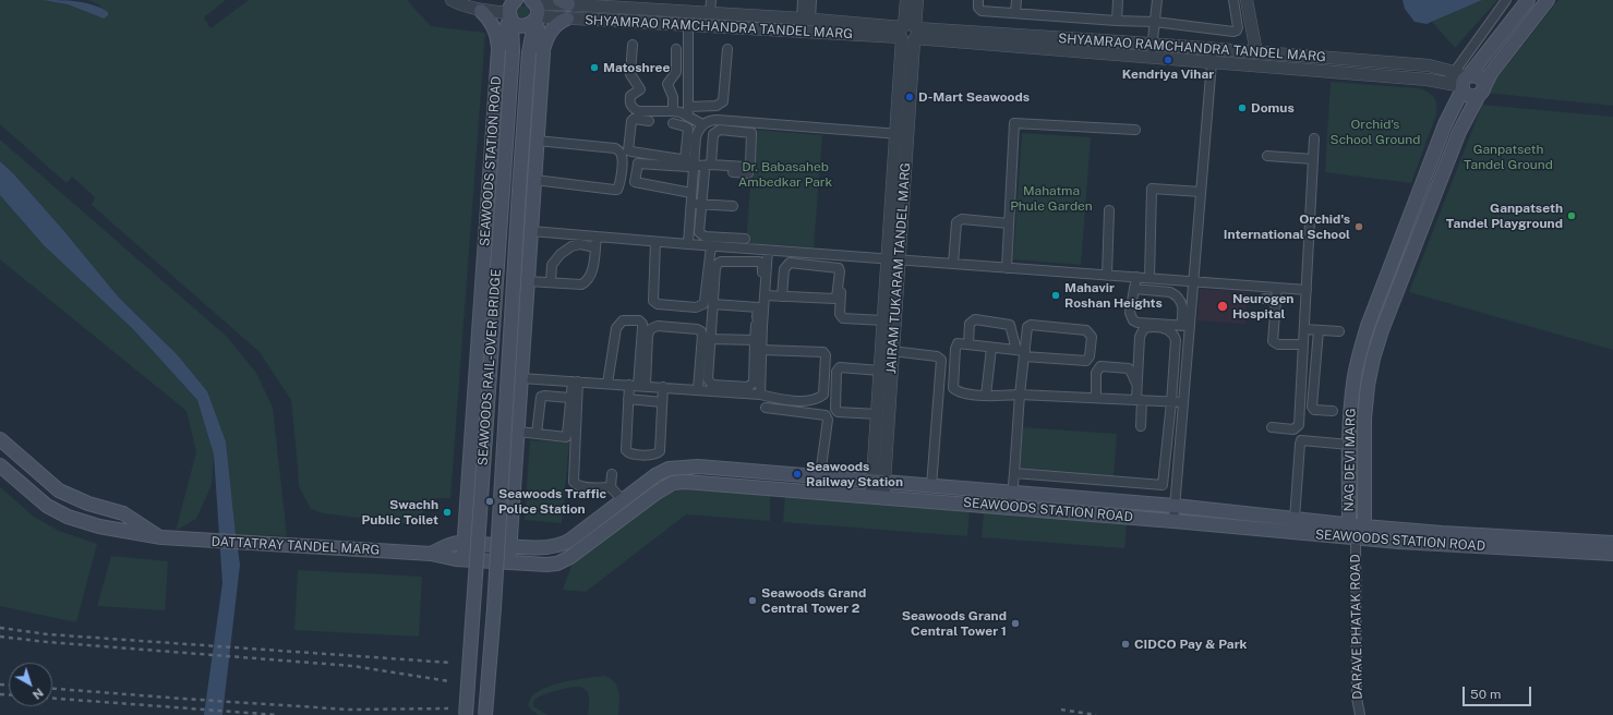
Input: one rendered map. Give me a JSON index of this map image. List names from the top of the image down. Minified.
{"streets":{"main road":["SEAWOODS STATION ROAD","SEAWOODS RAIL-OVER BRIDGE","NAG DEVI MARG","DATTATRAY TANDEL MARG"],"street":["SHYAMRAO RAMCHANDRA TANDEL MARG","JAIRAM TUKARAM TANDEL MARG","DARAVE PHATAK ROAD"]},"crossings":[["SHYAMRAO RAMCHANDRA TANDEL MARG","JAIRAM TUKARAM TANDEL MARG"],["SHYAMRAO RAMCHANDRA TANDEL MARG","SEAWOODS RAIL-OVER BRIDGE"],["SHYAMRAO RAMCHANDRA TANDEL MARG","NAG DEVI MARG"],["SEAWOODS STATION ROAD","JAIRAM TUKARAM TANDEL MARG"],["SEAWOODS STATION ROAD","SEAWOODS RAIL-OVER BRIDGE"],["SEAWOODS STATION ROAD","NAG DEVI MARG"],["SEAWOODS STATION ROAD","DATTATRAY TANDEL MARG"],["SEAWOODS STATION ROAD","DARAVE PHATAK ROAD"],["NAG DEVI MARG","DARAVE PHATAK ROAD"]],"parks":["Orchid's School Ground","Ganpatseth Tandel Ground","Dr. Babasaheb Ambedkar Park","Mahatma Phule Garden"],"places":["Kendriya Vihar","Matoshree","D-Mart Seawoods","Domus","Ganpatseth Tandel Playground","Orchid's International School","Mahavir Roshan Heights","Neurogen Hospital","Seawoods Railway Station","Seawoods Traffic Police Station","Swachh Public Toilet","Seawoods Grand Central Tower 2","Seawoods Grand Central Tower 1","CIDCO Pay & Park"],"scale_bar":"50 m","north":"bottom right"}
